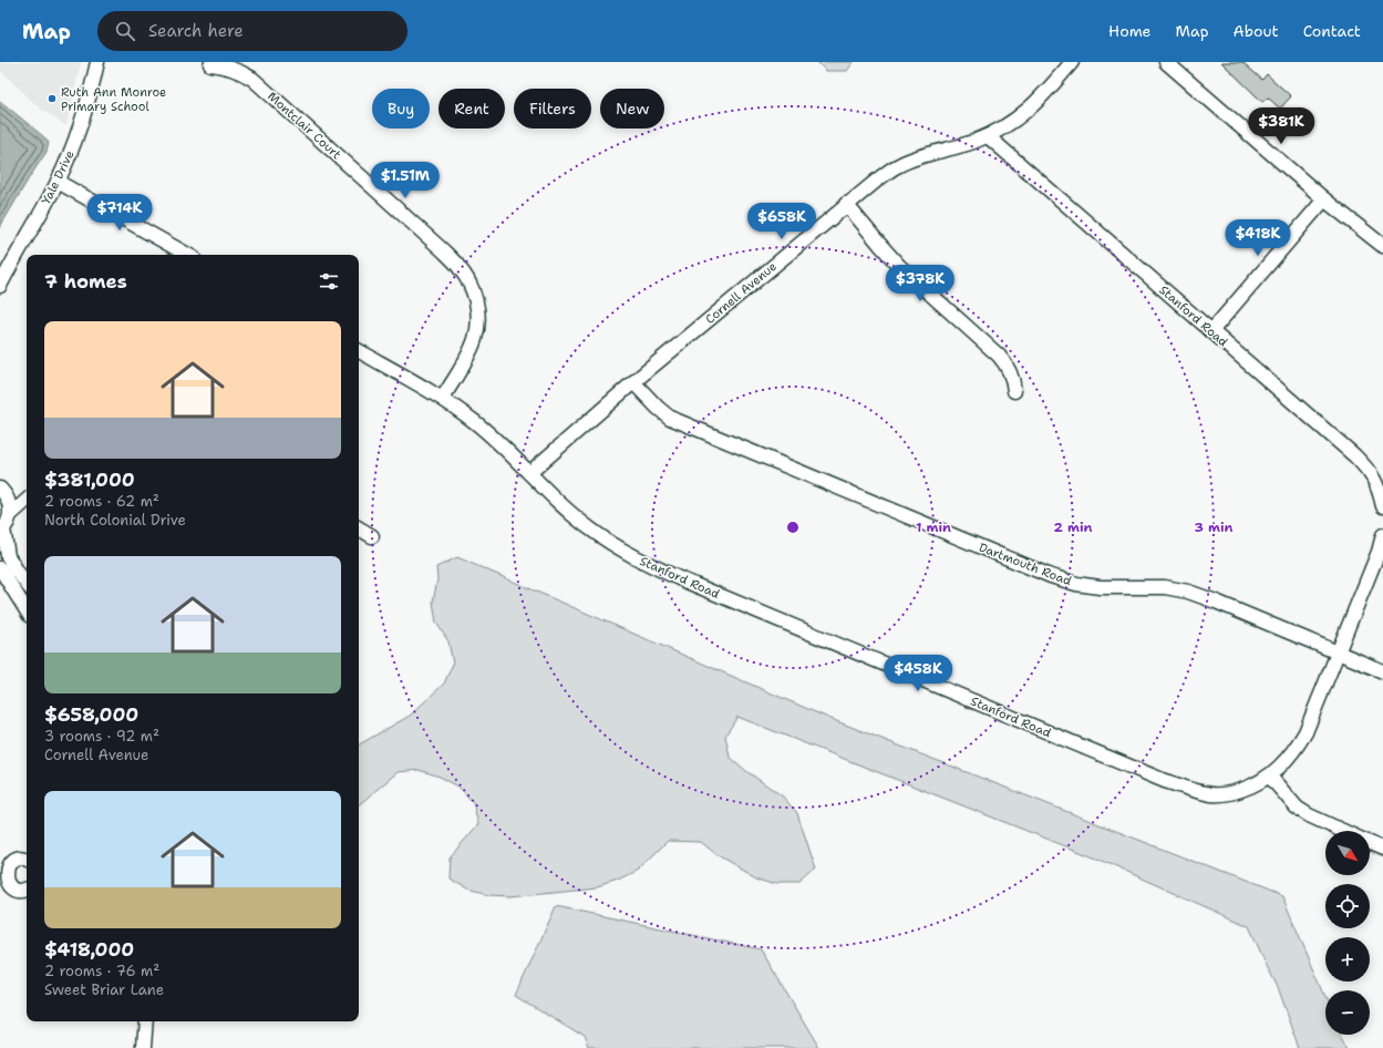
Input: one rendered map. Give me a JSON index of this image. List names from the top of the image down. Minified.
{"streets":{"street":["Montclair Court","Yale Drive","Cornell Avenue","Stanford Road","Dartmouth Road"]},"crossings":[["Montclair Court","Stanford Road"],["Cornell Avenue","Stanford Road"],["Cornell Avenue","Dartmouth Road"],["Stanford Road","Dartmouth Road"]],"places":["Ruth Ann Monroe Primary School"],"north":"bottom right","page":{"header":"Map","search":"Search here","nav":["Home","Map","About","Contact"],"chip":["Buy","Rent","Filters","New"],"price":["$381K","$1.51M","$714K","$658K","$418K","$378K","$458K"],"heading":"7 homes","list":[{"name":"$381,000","note":"2 rooms · 62 m² · North Colonial Drive"},{"name":"$658,000","note":"3 rooms · 92 m² · Cornell Avenue"},{"name":"$418,000","note":"2 rooms · 76 m² · Sweet Briar Lane"}],"map_buttons":["+","−"]},"rings":["1 min","2 min","3 min"]}
